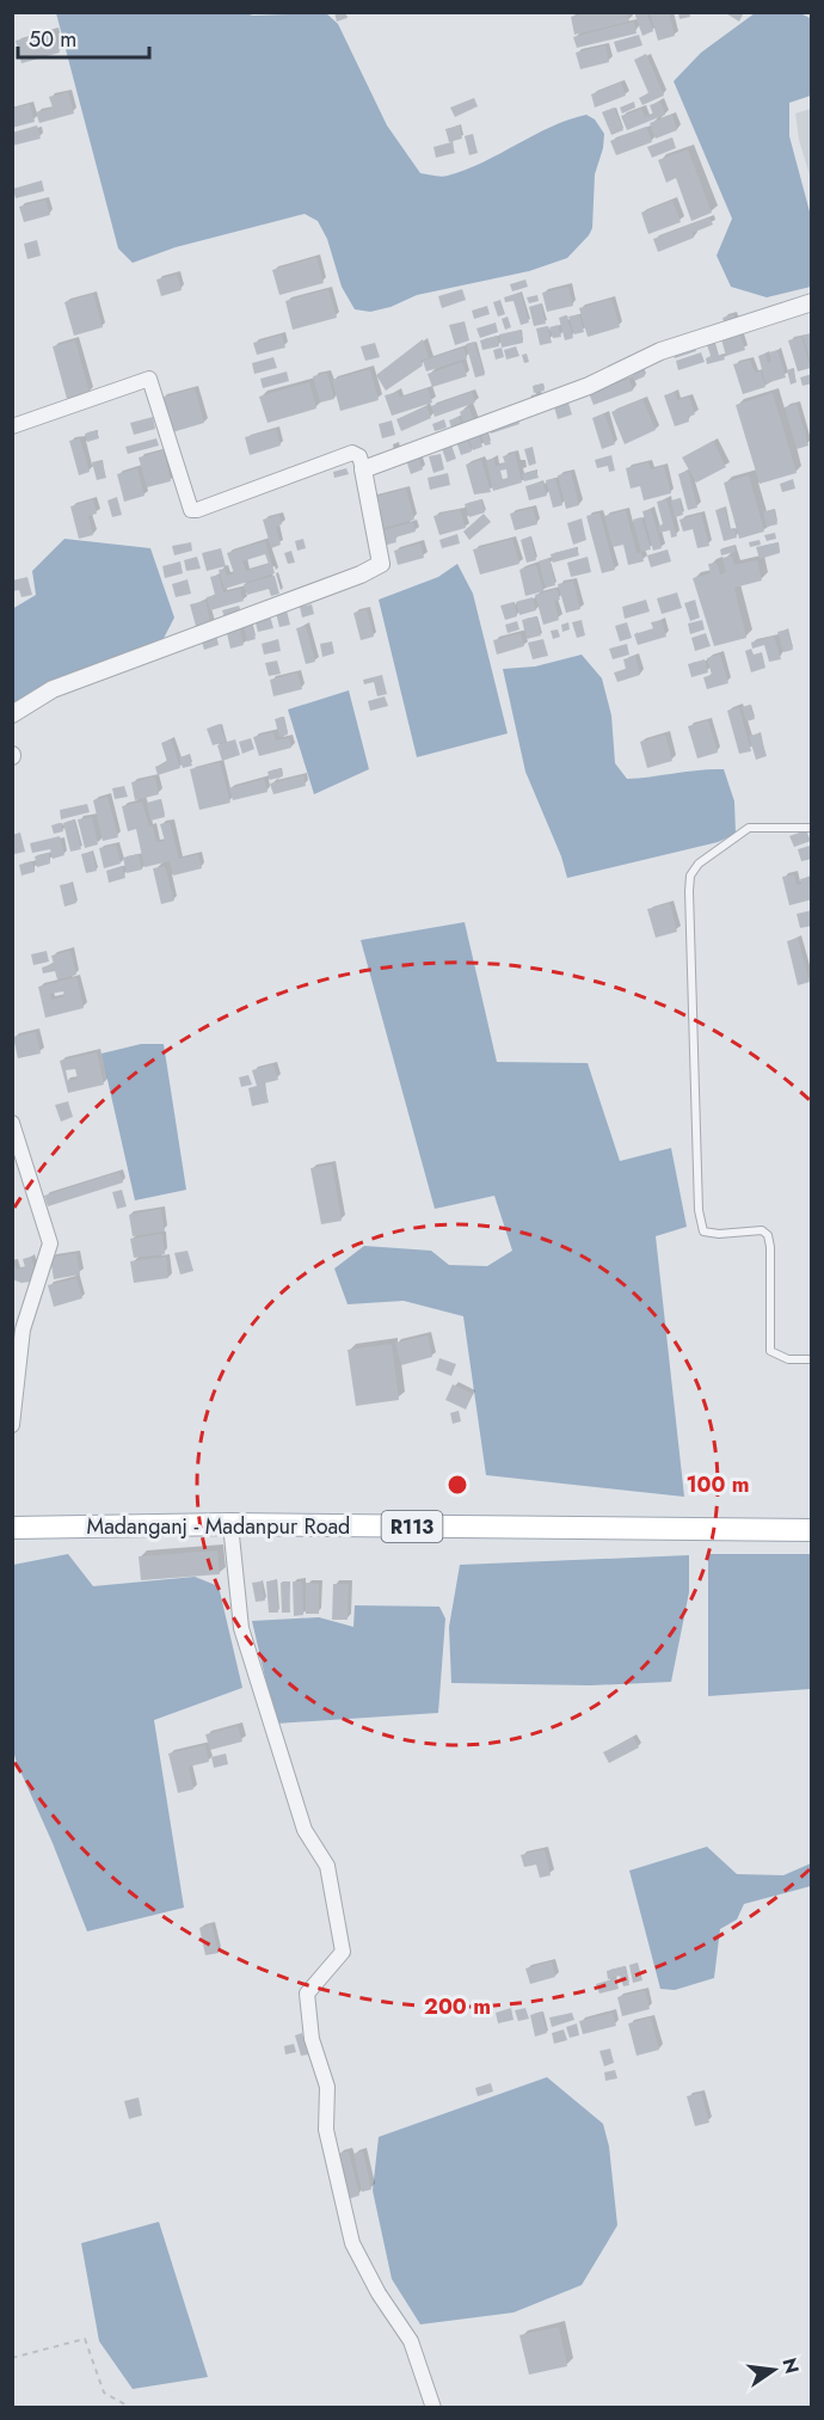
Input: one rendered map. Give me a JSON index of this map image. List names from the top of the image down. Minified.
{"streets":{"main road":["Madanganj - Madanpur Road","R113"]},"scale_bar":"50 m","north":"right","rings":["100 m","200 m"]}
